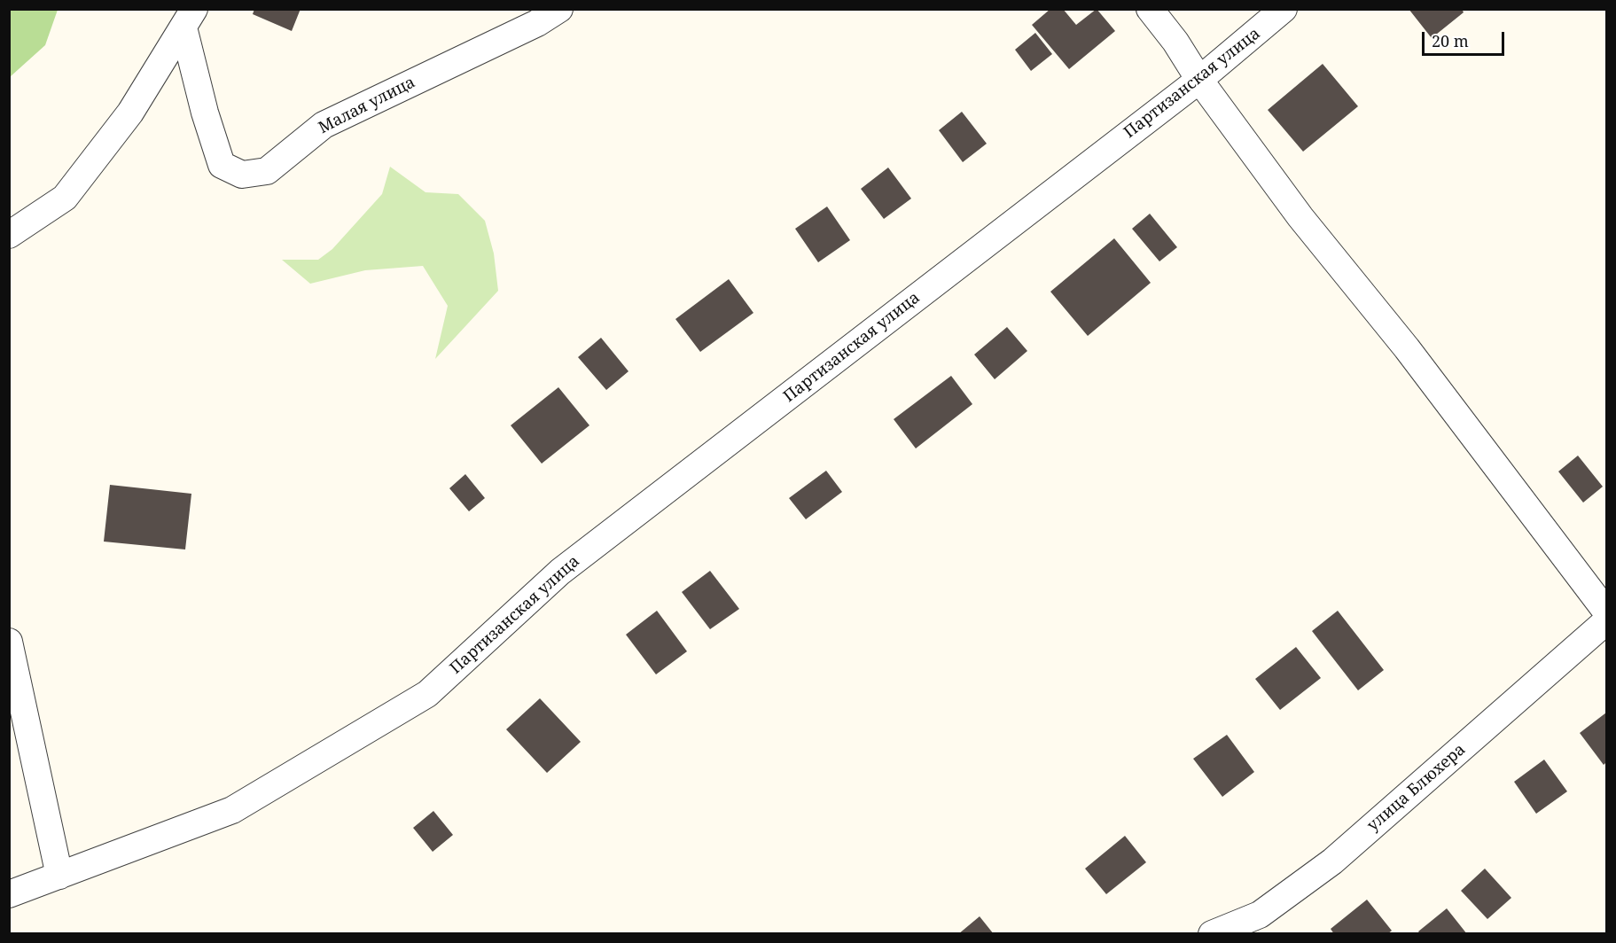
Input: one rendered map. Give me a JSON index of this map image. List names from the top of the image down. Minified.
{"streets":{"street":["Партизанская улица","Малая улица","улица Блюхера"]},"scale_bar":"20 m"}
